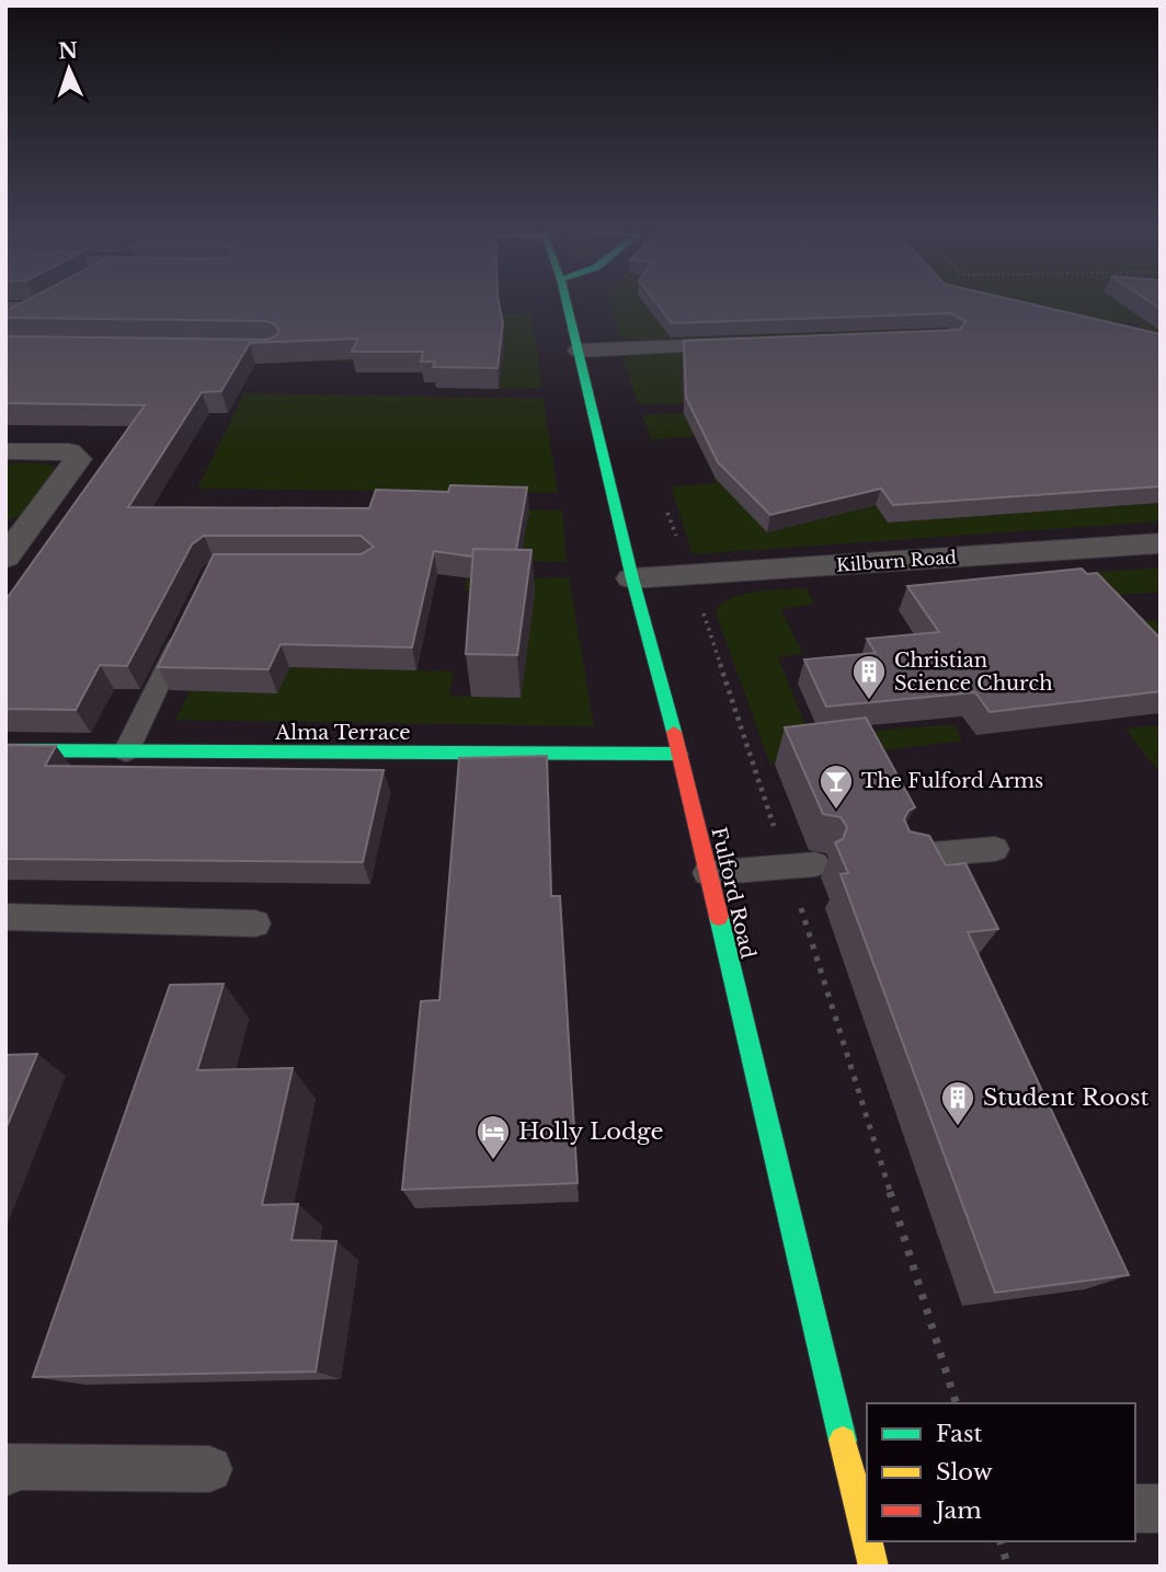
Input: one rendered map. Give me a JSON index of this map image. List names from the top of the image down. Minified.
{"streets":{"main road":["Alma Terrace","Fulford Road"],"street":["Kilburn Road"]},"crossings":[["Kilburn Road","Fulford Road"],["Alma Terrace","Fulford Road"]],"places":{"building":["Christian Science Church","Student Roost"],"bar":["The Fulford Arms"],"hotel":["Holly Lodge"]},"legend":["Fast","Slow","Jam"],"north":"top"}
